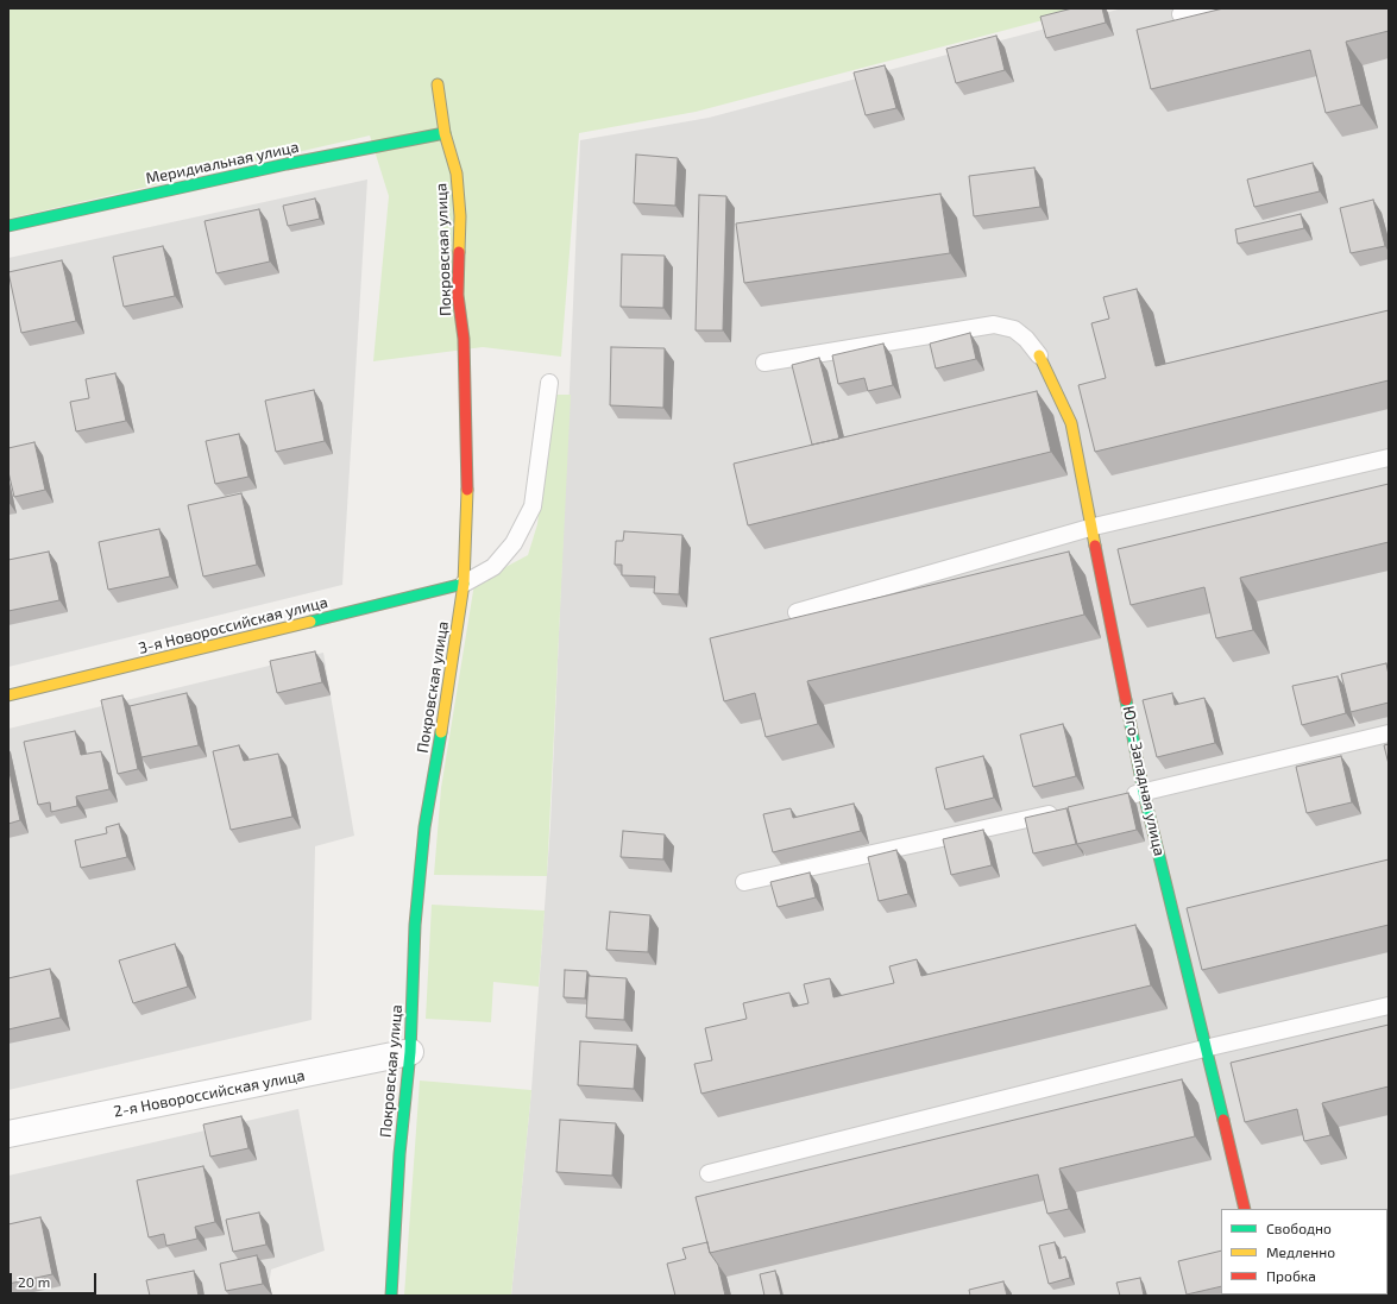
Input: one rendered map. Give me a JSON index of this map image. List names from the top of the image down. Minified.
{"streets":{"street":["Меридиальная улица","Покровская улица","3-я Новороссийская улица","Юго-Западная улица","2-я Новороссийская улица"]},"crossings":[["Меридиальная улица","Покровская улица"],["Покровская улица","3-я Новороссийская улица"],["Покровская улица","2-я Новороссийская улица"]],"legend":["Свободно","Медленно","Пробка"],"scale_bar":"20 m"}
